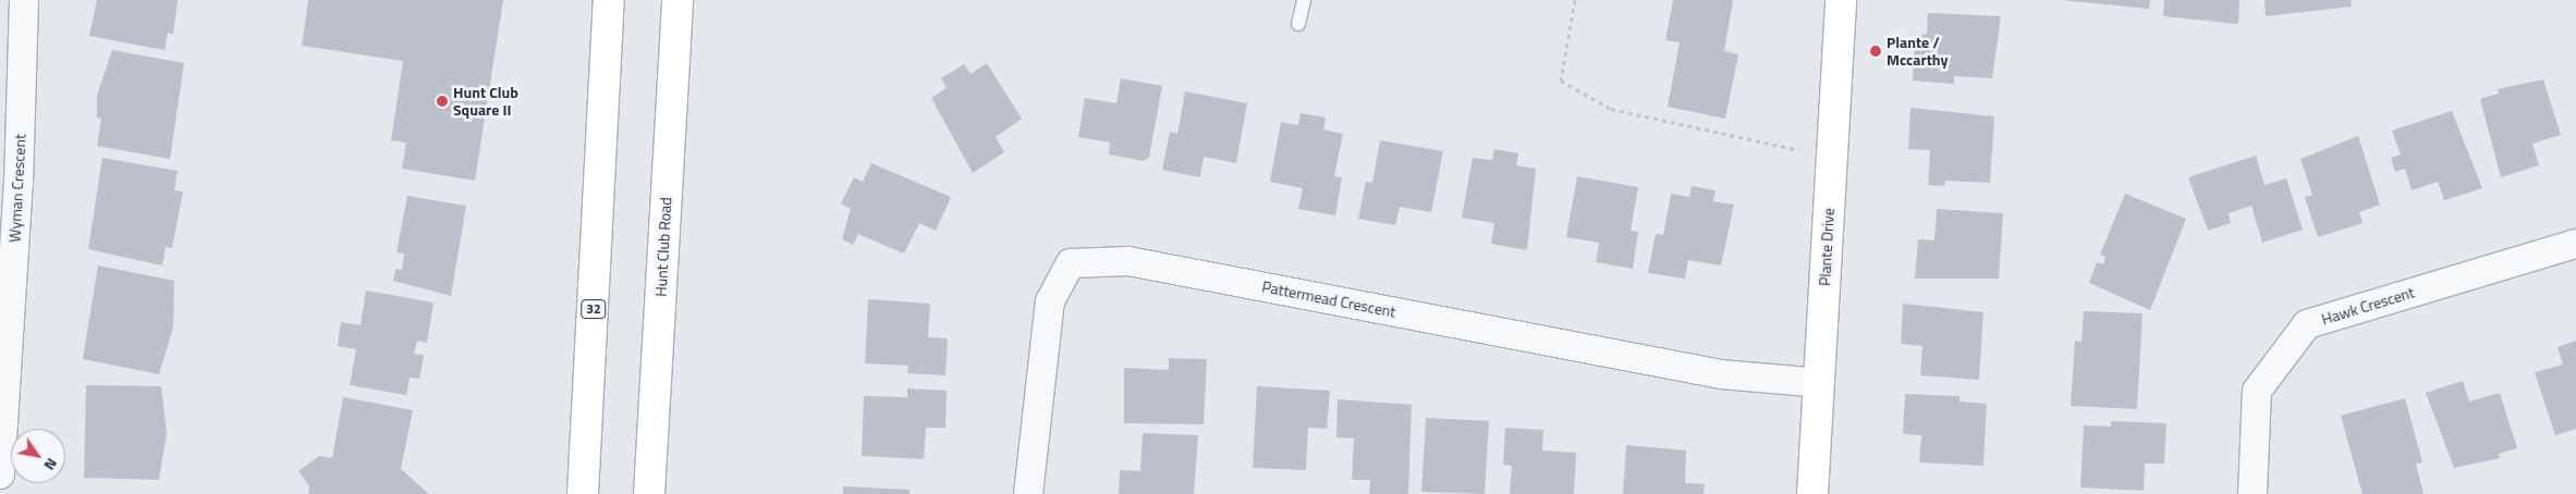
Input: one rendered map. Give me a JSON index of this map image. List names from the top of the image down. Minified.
{"streets":{"main road":["Hunt Club Road","Plante Drive","32"],"street":["Wyman Crescent","Pattermead Crescent","Hawk Crescent"]},"crossings":[["Plante Drive","Pattermead Crescent"]],"places":["Plante / Mccarthy","Hunt Club Square II"],"north":"bottom right"}
